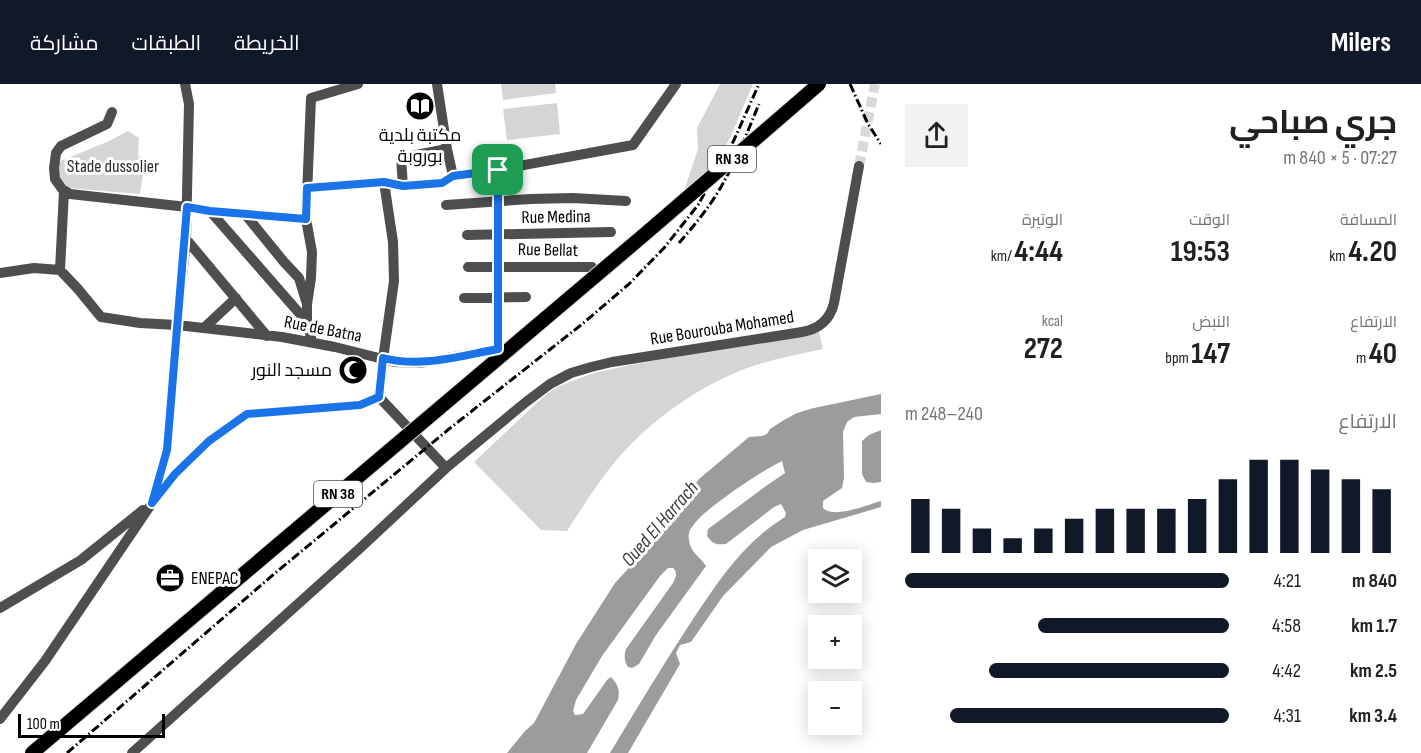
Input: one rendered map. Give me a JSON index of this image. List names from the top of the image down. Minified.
{"streets":{"main road":["RN 38"],"street":["Rue Medina","Rue Bellat","Rue Bourouba Mohamed","Rue de Batna"]},"water":["Oued El Harrach"],"parks":["Stade dussolier"],"places":{"library":["مكتبة بلدية بوروبة"],"mosque":["مسجد النور"],"office":["ENEPAC"]},"scale_bar":"100 m","page":{"header":"Milers","nav":["الخريطة","الطبقات","مشاركة"],"heading":["جري صباحي","07:27 · 5 × 840 m"],"stats":[["المسافة","4.20 km"],["الوقت","19:53"],["الوتيرة","4:44 /km"],["الارتفاع","40 m"],["النبض","147 bpm"],["kcal","272"]],"chart":["الارتفاع","240–248 m"],"map_buttons":["+","−"],"list":[{"name":"840 m","note":"4:21"},{"name":"1.7 km","note":"4:58"},{"name":"2.5 km","note":"4:42"},{"name":"3.4 km","note":"4:31"}],"scale":"100 m"}}
